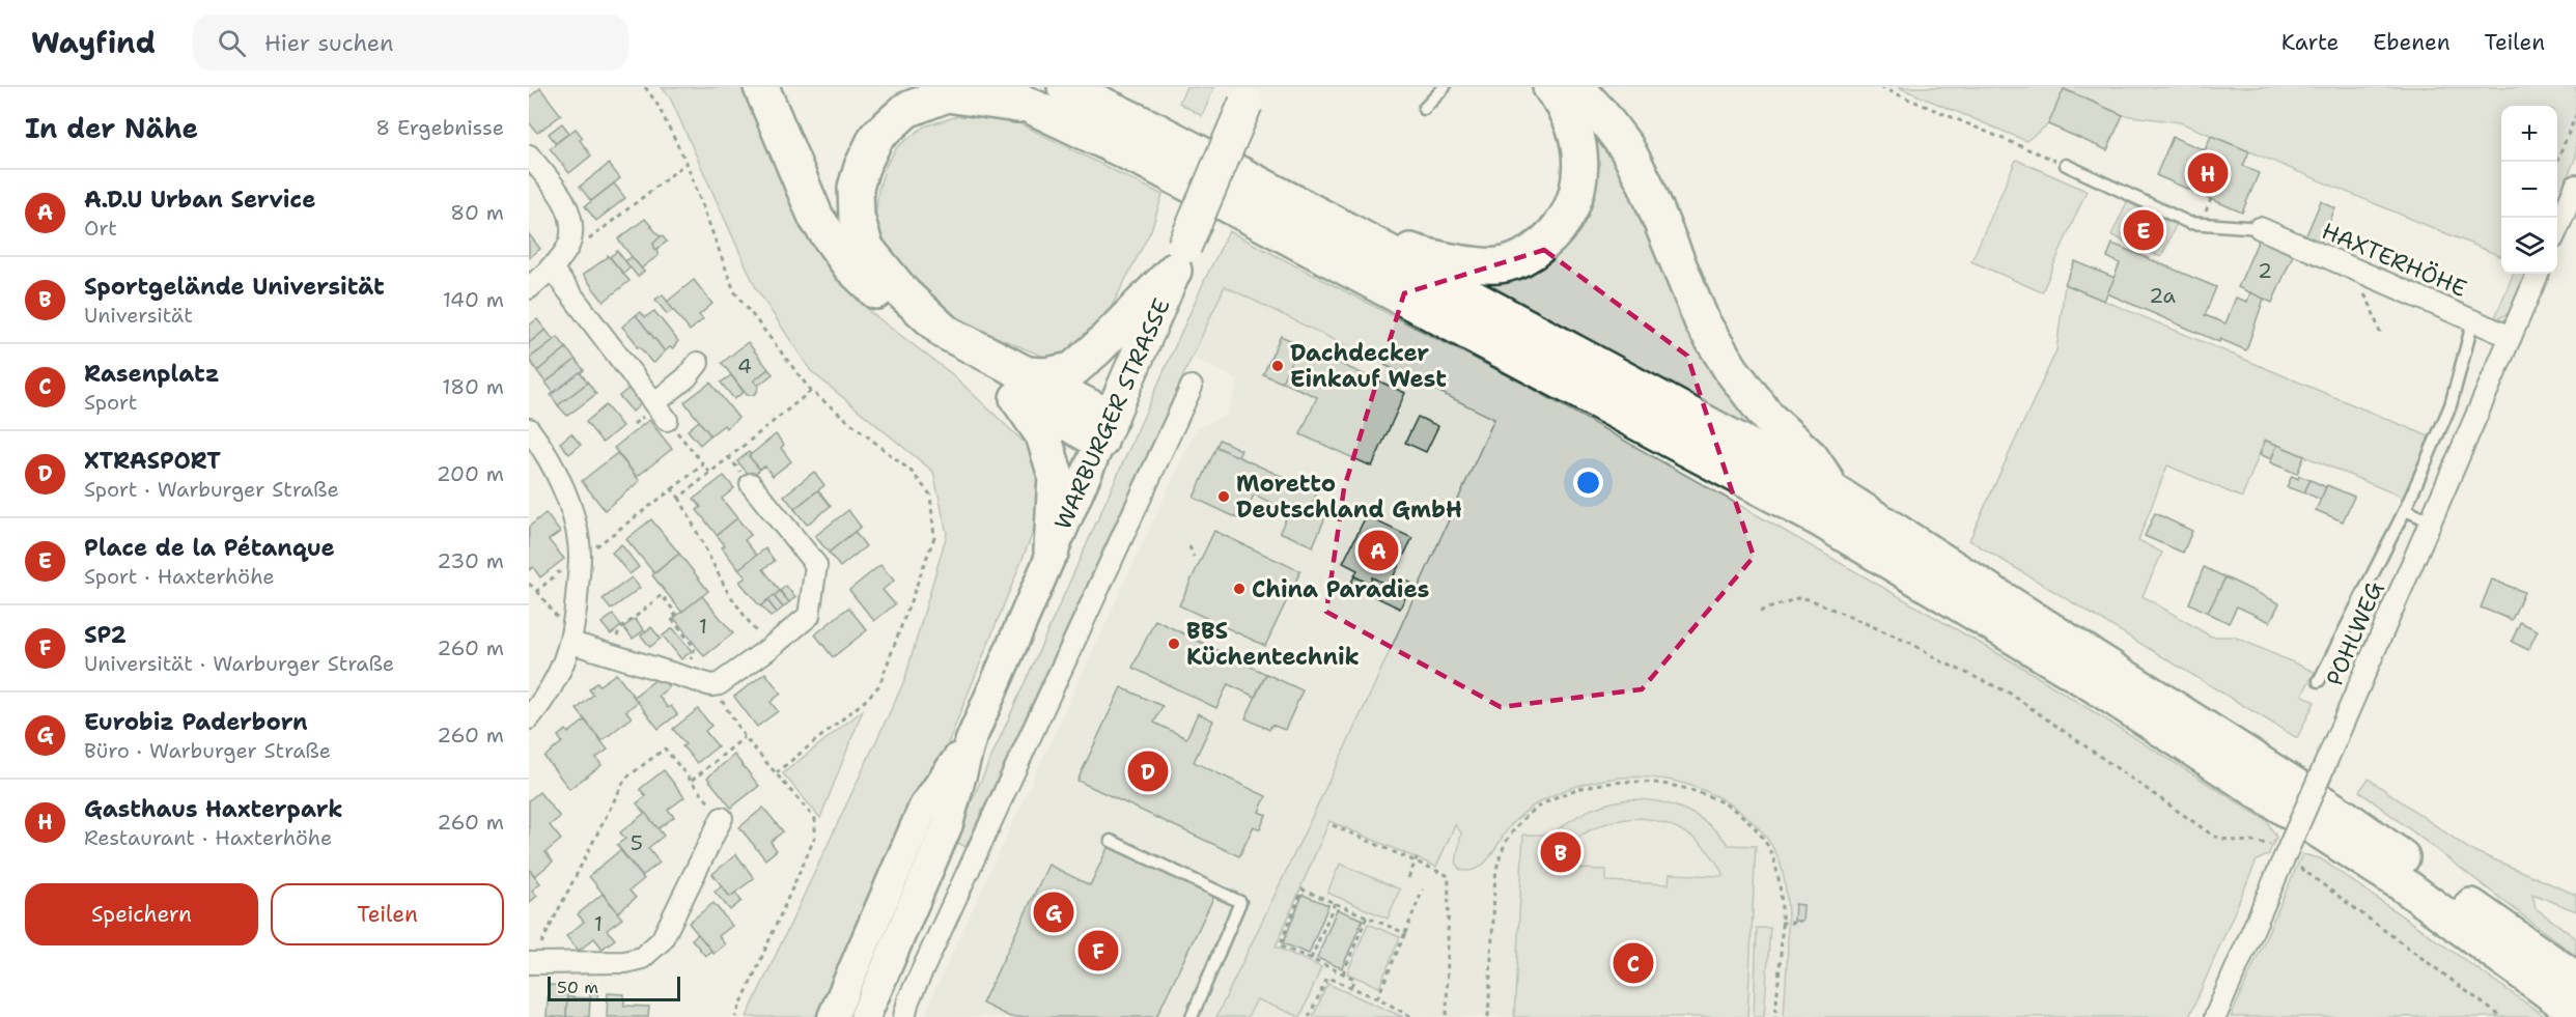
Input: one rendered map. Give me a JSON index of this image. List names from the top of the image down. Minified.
{"streets":{"main road":["WARBURGER STRASSE"],"street":["HAXTERHÖHE","POHLWEG"]},"crossings":[["HAXTERHÖHE","POHLWEG"]],"places":["Dachdecker Einkauf West","Moretto Deutschland GmbH","China Paradies","BBS Küchentechnik"],"house_numbers":["2","2a","4","1","5","1"],"scale_bar":"50 m","page":{"header":"Wayfind","search":"Hier suchen","nav":["Karte","Ebenen","Teilen"],"heading":["In der Nähe","8 Ergebnisse"],"map_buttons":["+","−"],"pins":["H","E","A","D","B","G","F","C"],"list":[{"mark":"A","name":"A.D.U Urban Service","note":"Ort","value":"80 m"},{"mark":"B","name":"Sportgelände Universität","note":"Universität","value":"140 m"},{"mark":"C","name":"Rasenplatz","note":"Sport","value":"180 m"},{"mark":"D","name":"XTRASPORT","note":"Sport · Warburger Straße","value":"200 m"},{"mark":"E","name":"Place de la Pétanque","note":"Sport · Haxterhöhe","value":"230 m"},{"mark":"F","name":"SP2","note":"Universität · Warburger Straße","value":"260 m"},{"mark":"G","name":"Eurobiz Paderborn","note":"Büro · Warburger Straße","value":"260 m"},{"mark":"H","name":"Gasthaus Haxterpark","note":"Restaurant · Haxterhöhe","value":"260 m"}],"buttons":["Speichern","Teilen"],"scale":"50 m"}}
